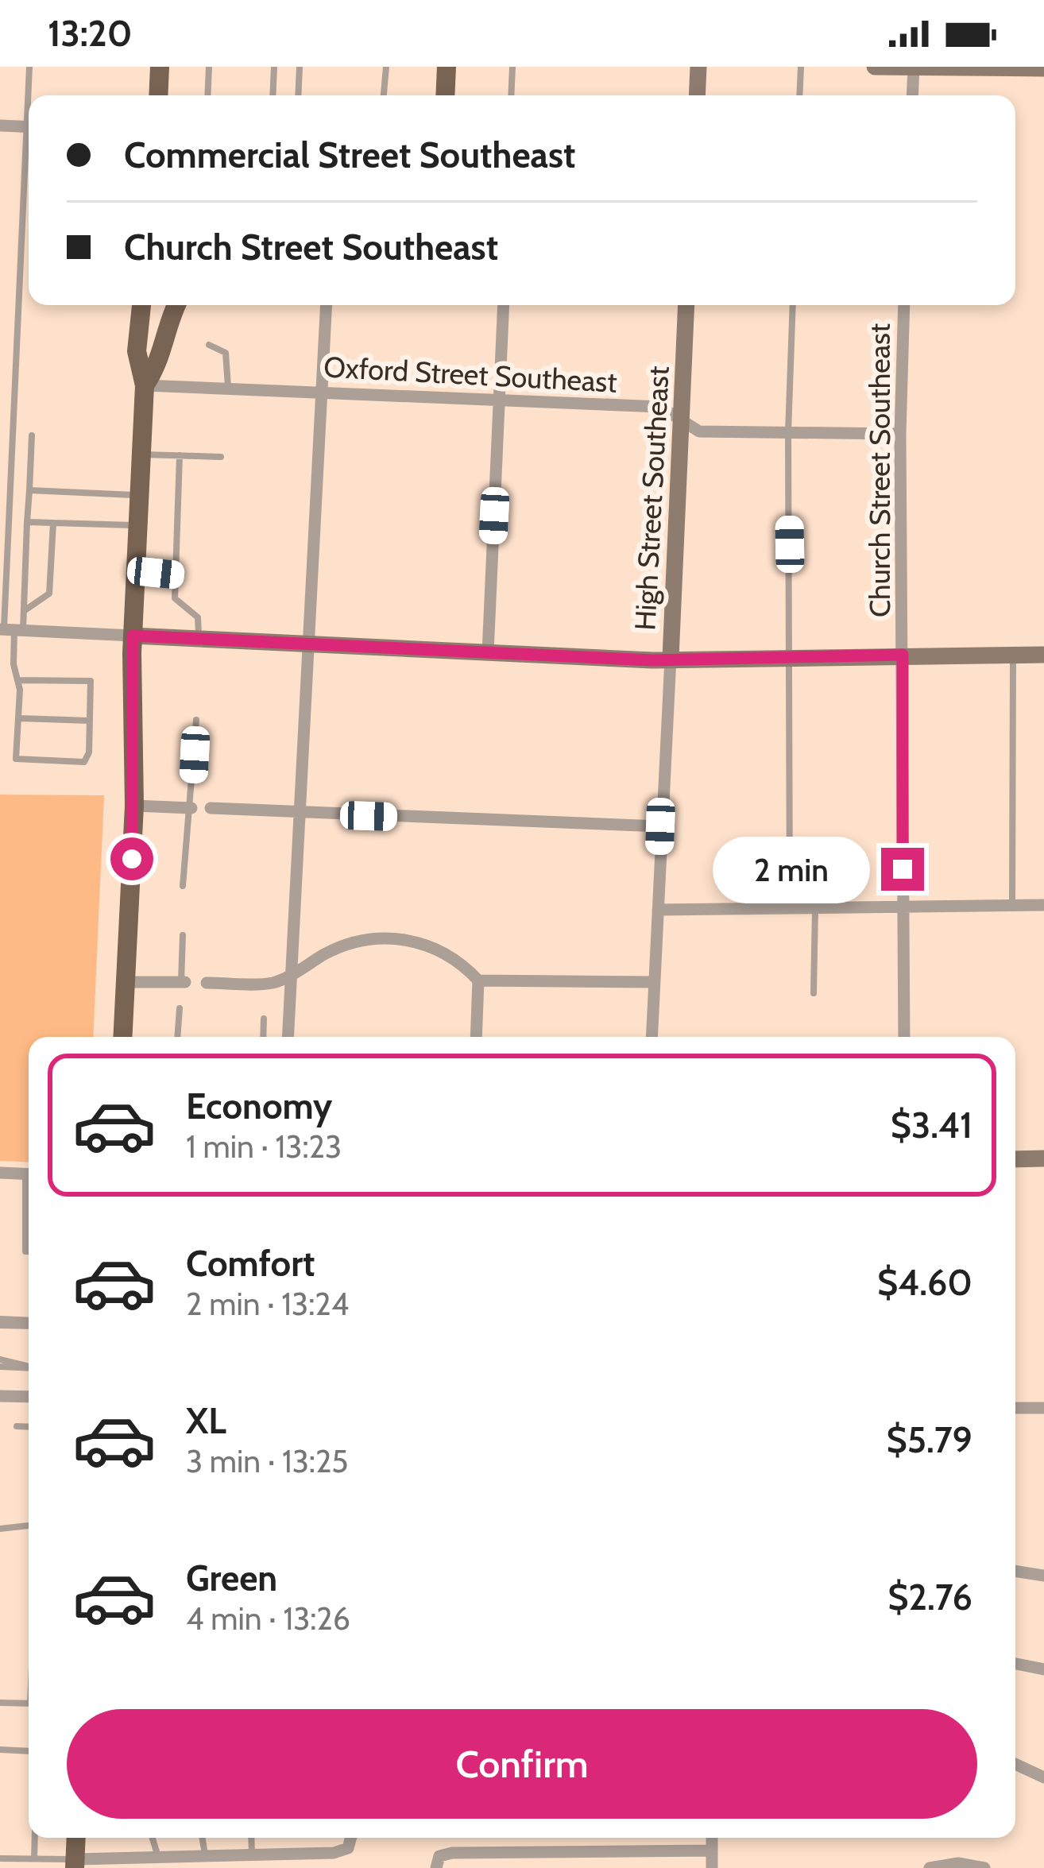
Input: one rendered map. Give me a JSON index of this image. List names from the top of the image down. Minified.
{"streets":{"street":["Oxford Street Southeast","Church Street Southeast","High Street Southeast"]},"crossings":[["Oxford Street Southeast","Church Street Southeast"],["Oxford Street Southeast","High Street Southeast"]],"page":{"status":"13:20","banner":["Commercial Street Southeast","Church Street Southeast"],"bubble":"2 min","list":[{"name":"Economy","note":"1 min · 13:23","value":"$3.41"},{"name":"Comfort","note":"2 min · 13:24","value":"$4.60"},{"name":"XL","note":"3 min · 13:25","value":"$5.79"},{"name":"Green","note":"4 min · 13:26","value":"$2.76"}],"buttons":"Confirm"}}
